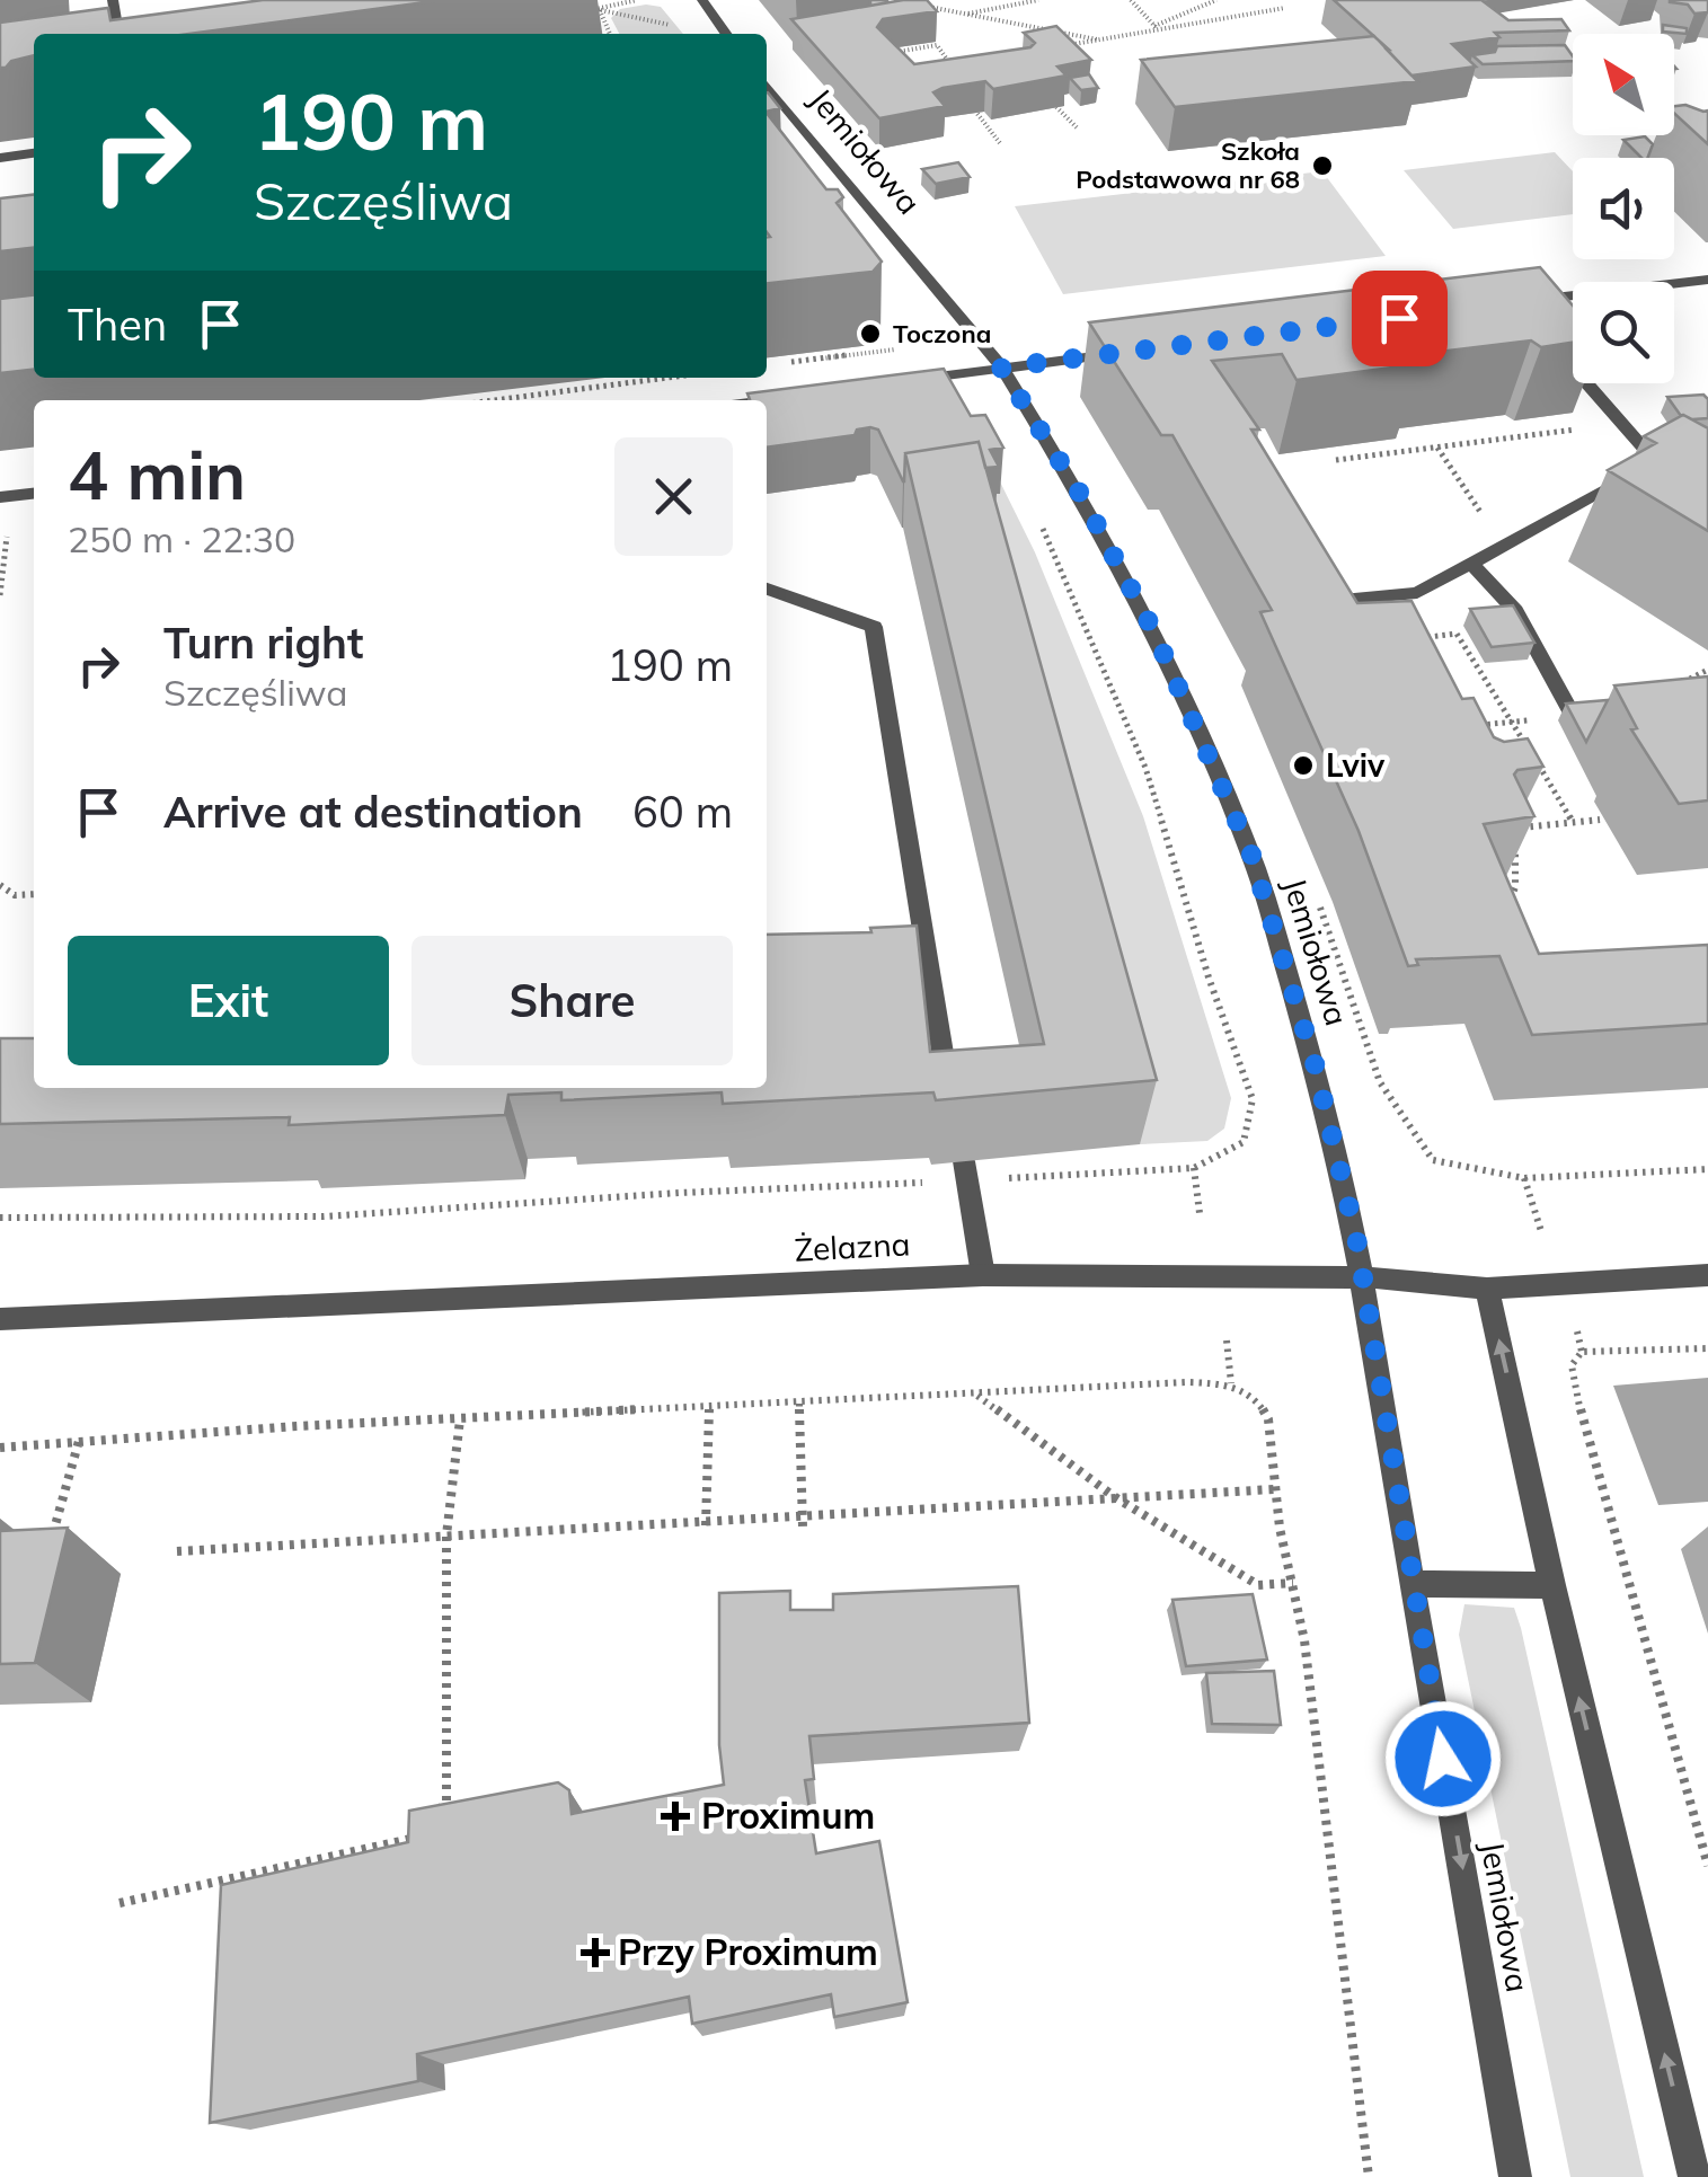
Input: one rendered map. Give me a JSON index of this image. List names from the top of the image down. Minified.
{"streets":{"street":["Jemiołowa","Żelazna"]},"crossings":[["Jemiołowa","Żelazna"]],"places":{"other":["Szkoła Podstawowa nr 68","Toczona","Lviv"],"health":["Proximum","Przy Proximum"]},"north":"top left","page":{"turn":["190 m","Szczęśliwa"],"then":"Then","heading":["4 min","250 m · 22:30"],"list":[{"name":"Turn right","note":"Szczęśliwa","value":"190 m"},{"name":"Arrive at destination","value":"60 m"}],"buttons":["Exit","Share"]}}
